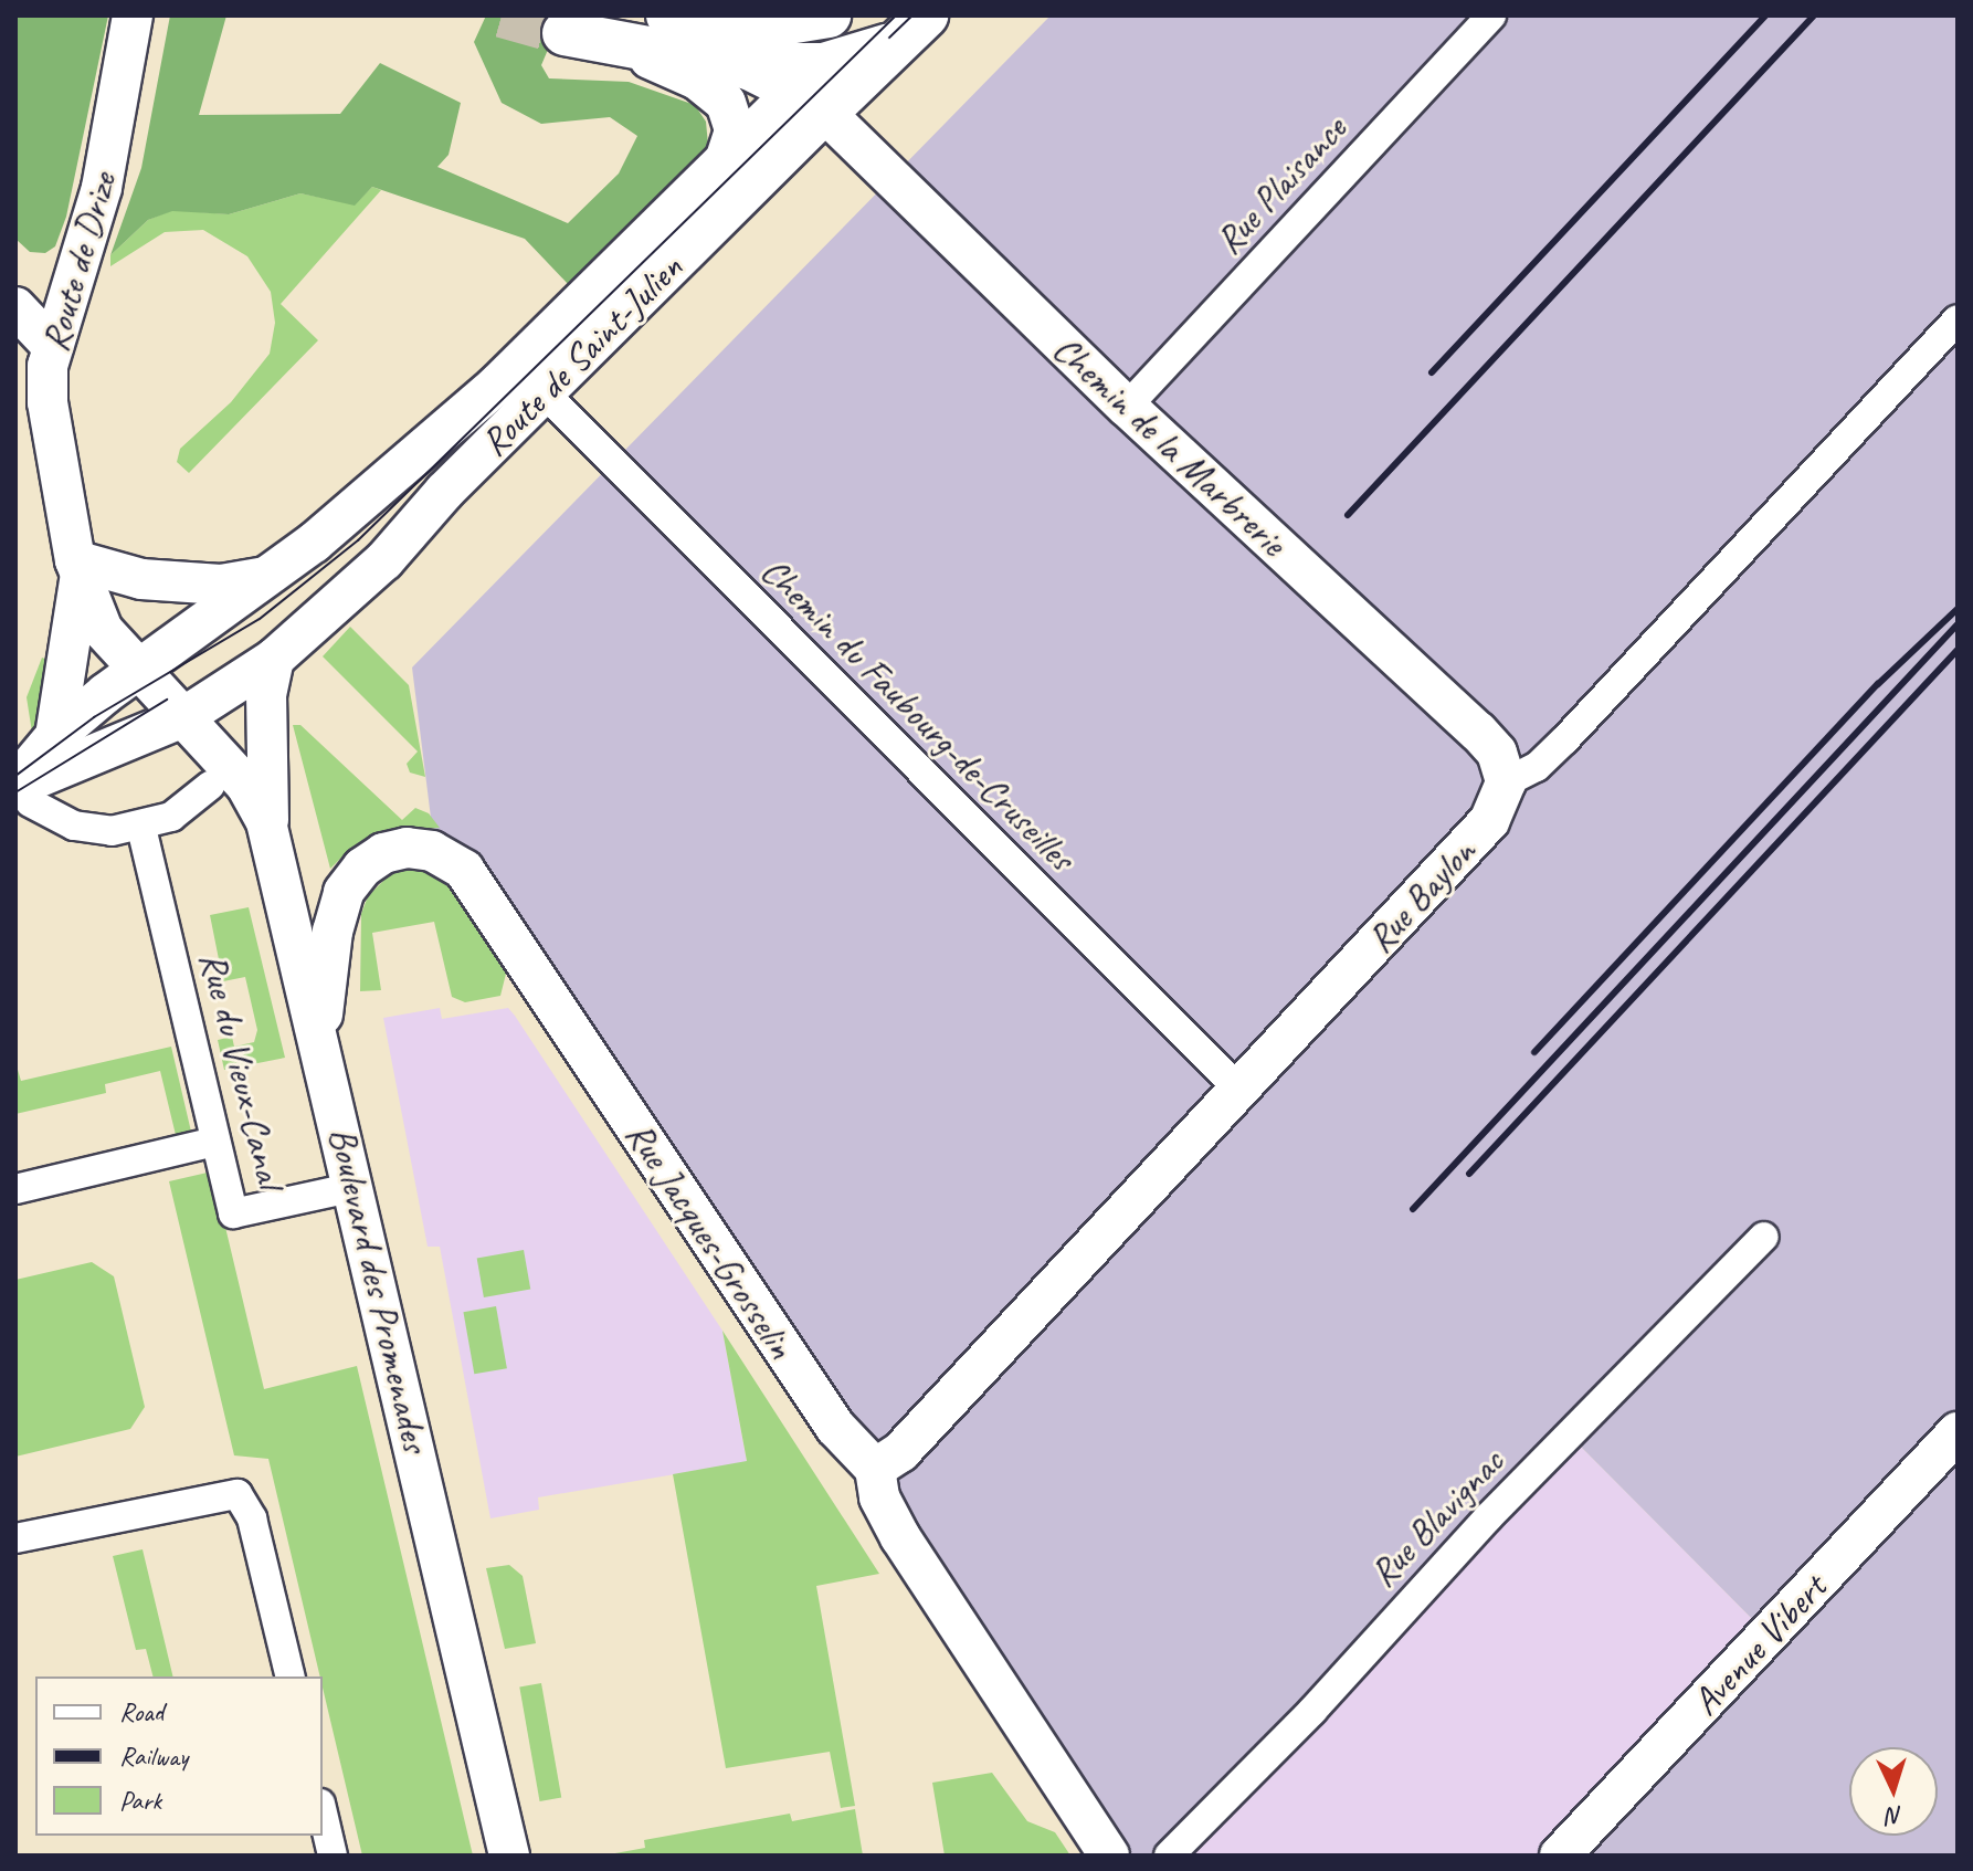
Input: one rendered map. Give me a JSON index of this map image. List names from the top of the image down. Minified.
{"streets":{"main road":["Route de Drize","Route de Saint-Julien","Chemin de la Marbrerie","Rue Baylon","Rue Jacques-Grosselin","Boulevard des Promenades","Avenue Vibert"],"street":["Rue Plaisance","Chemin du Faubourg-de-Cruseilles","Rue du Vieux-Canal","Rue Blavignac"]},"crossings":[["Rue Plaisance","Chemin de la Marbrerie"],["Route de Drize","Boulevard des Promenades"],["Route de Saint-Julien","Chemin de la Marbrerie"],["Route de Saint-Julien","Chemin du Faubourg-de-Cruseilles"],["Route de Saint-Julien","Boulevard des Promenades"],["Chemin de la Marbrerie","Rue Baylon"],["Chemin du Faubourg-de-Cruseilles","Rue Baylon"],["Rue Baylon","Rue Jacques-Grosselin"],["Rue du Vieux-Canal","Boulevard des Promenades"],["Rue Jacques-Grosselin","Boulevard des Promenades"]],"legend":["Road","Railway","Park"],"north":"bottom"}
